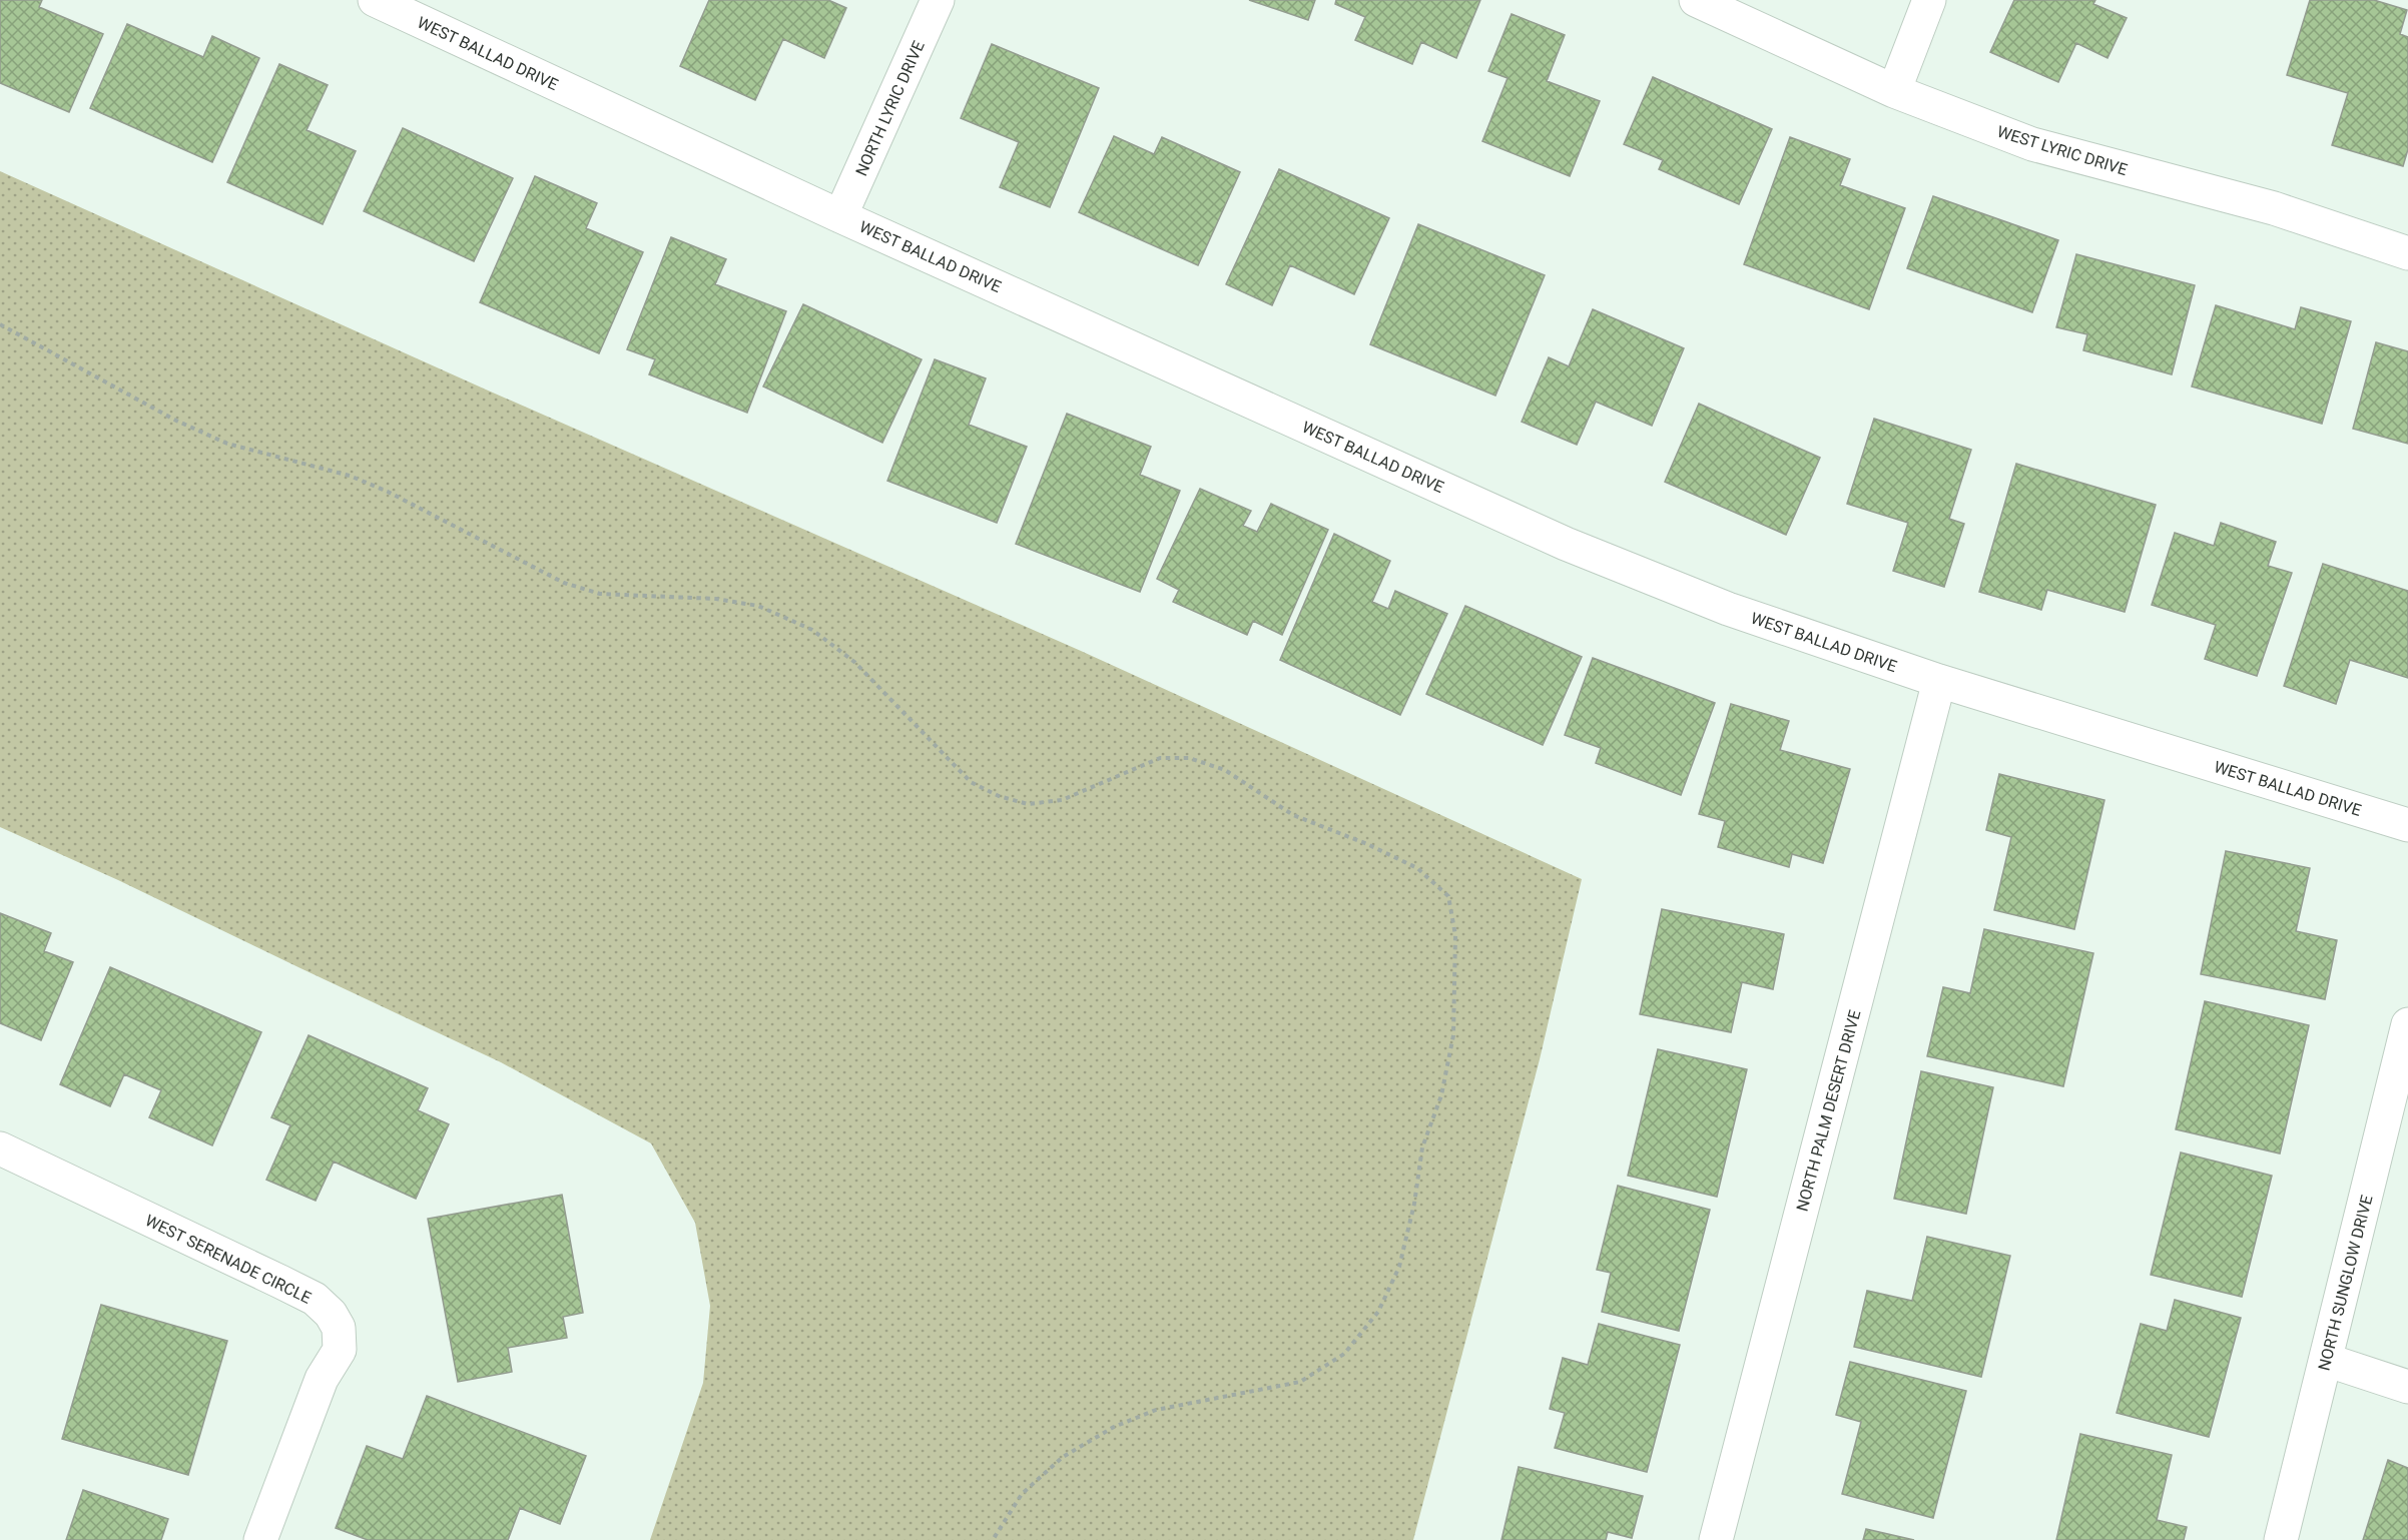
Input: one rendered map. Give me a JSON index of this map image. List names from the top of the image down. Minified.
{"streets":{"street":["WEST BALLAD DRIVE","NORTH LYRIC DRIVE","WEST LYRIC DRIVE","NORTH PALM DESERT DRIVE","WEST SERENADE CIRCLE","NORTH SUNGLOW DRIVE"]},"crossings":[["WEST BALLAD DRIVE","NORTH LYRIC DRIVE"],["WEST BALLAD DRIVE","NORTH PALM DESERT DRIVE"]]}
